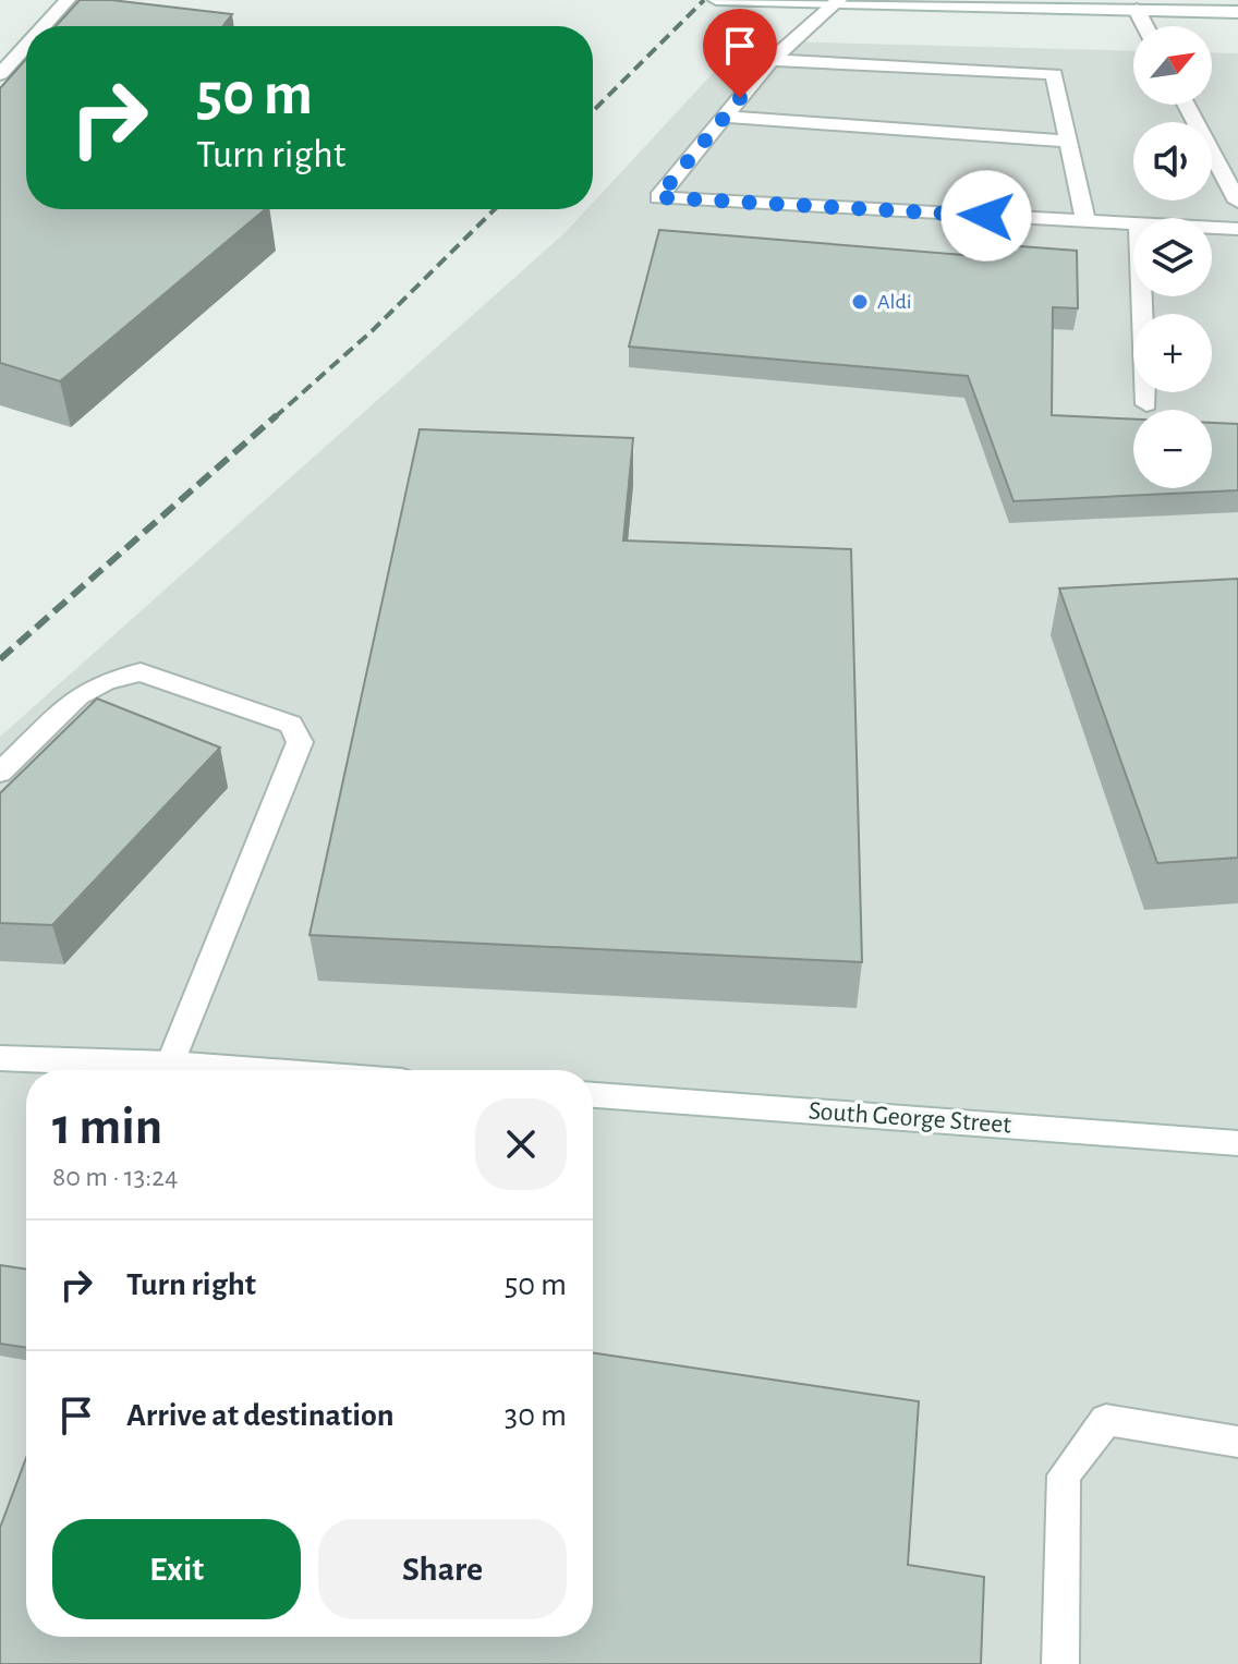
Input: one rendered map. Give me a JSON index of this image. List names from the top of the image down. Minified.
{"streets":{"street":["South George Street"]},"places":["Aldi"],"north":"top right","page":{"map_buttons":["+","−"],"turn":["50 m","Turn right"],"heading":["1 min","80 m · 13:24"],"list":[{"name":"Turn right","value":"50 m"},{"name":"Arrive at destination","value":"30 m"}],"buttons":["Exit","Share"]}}
